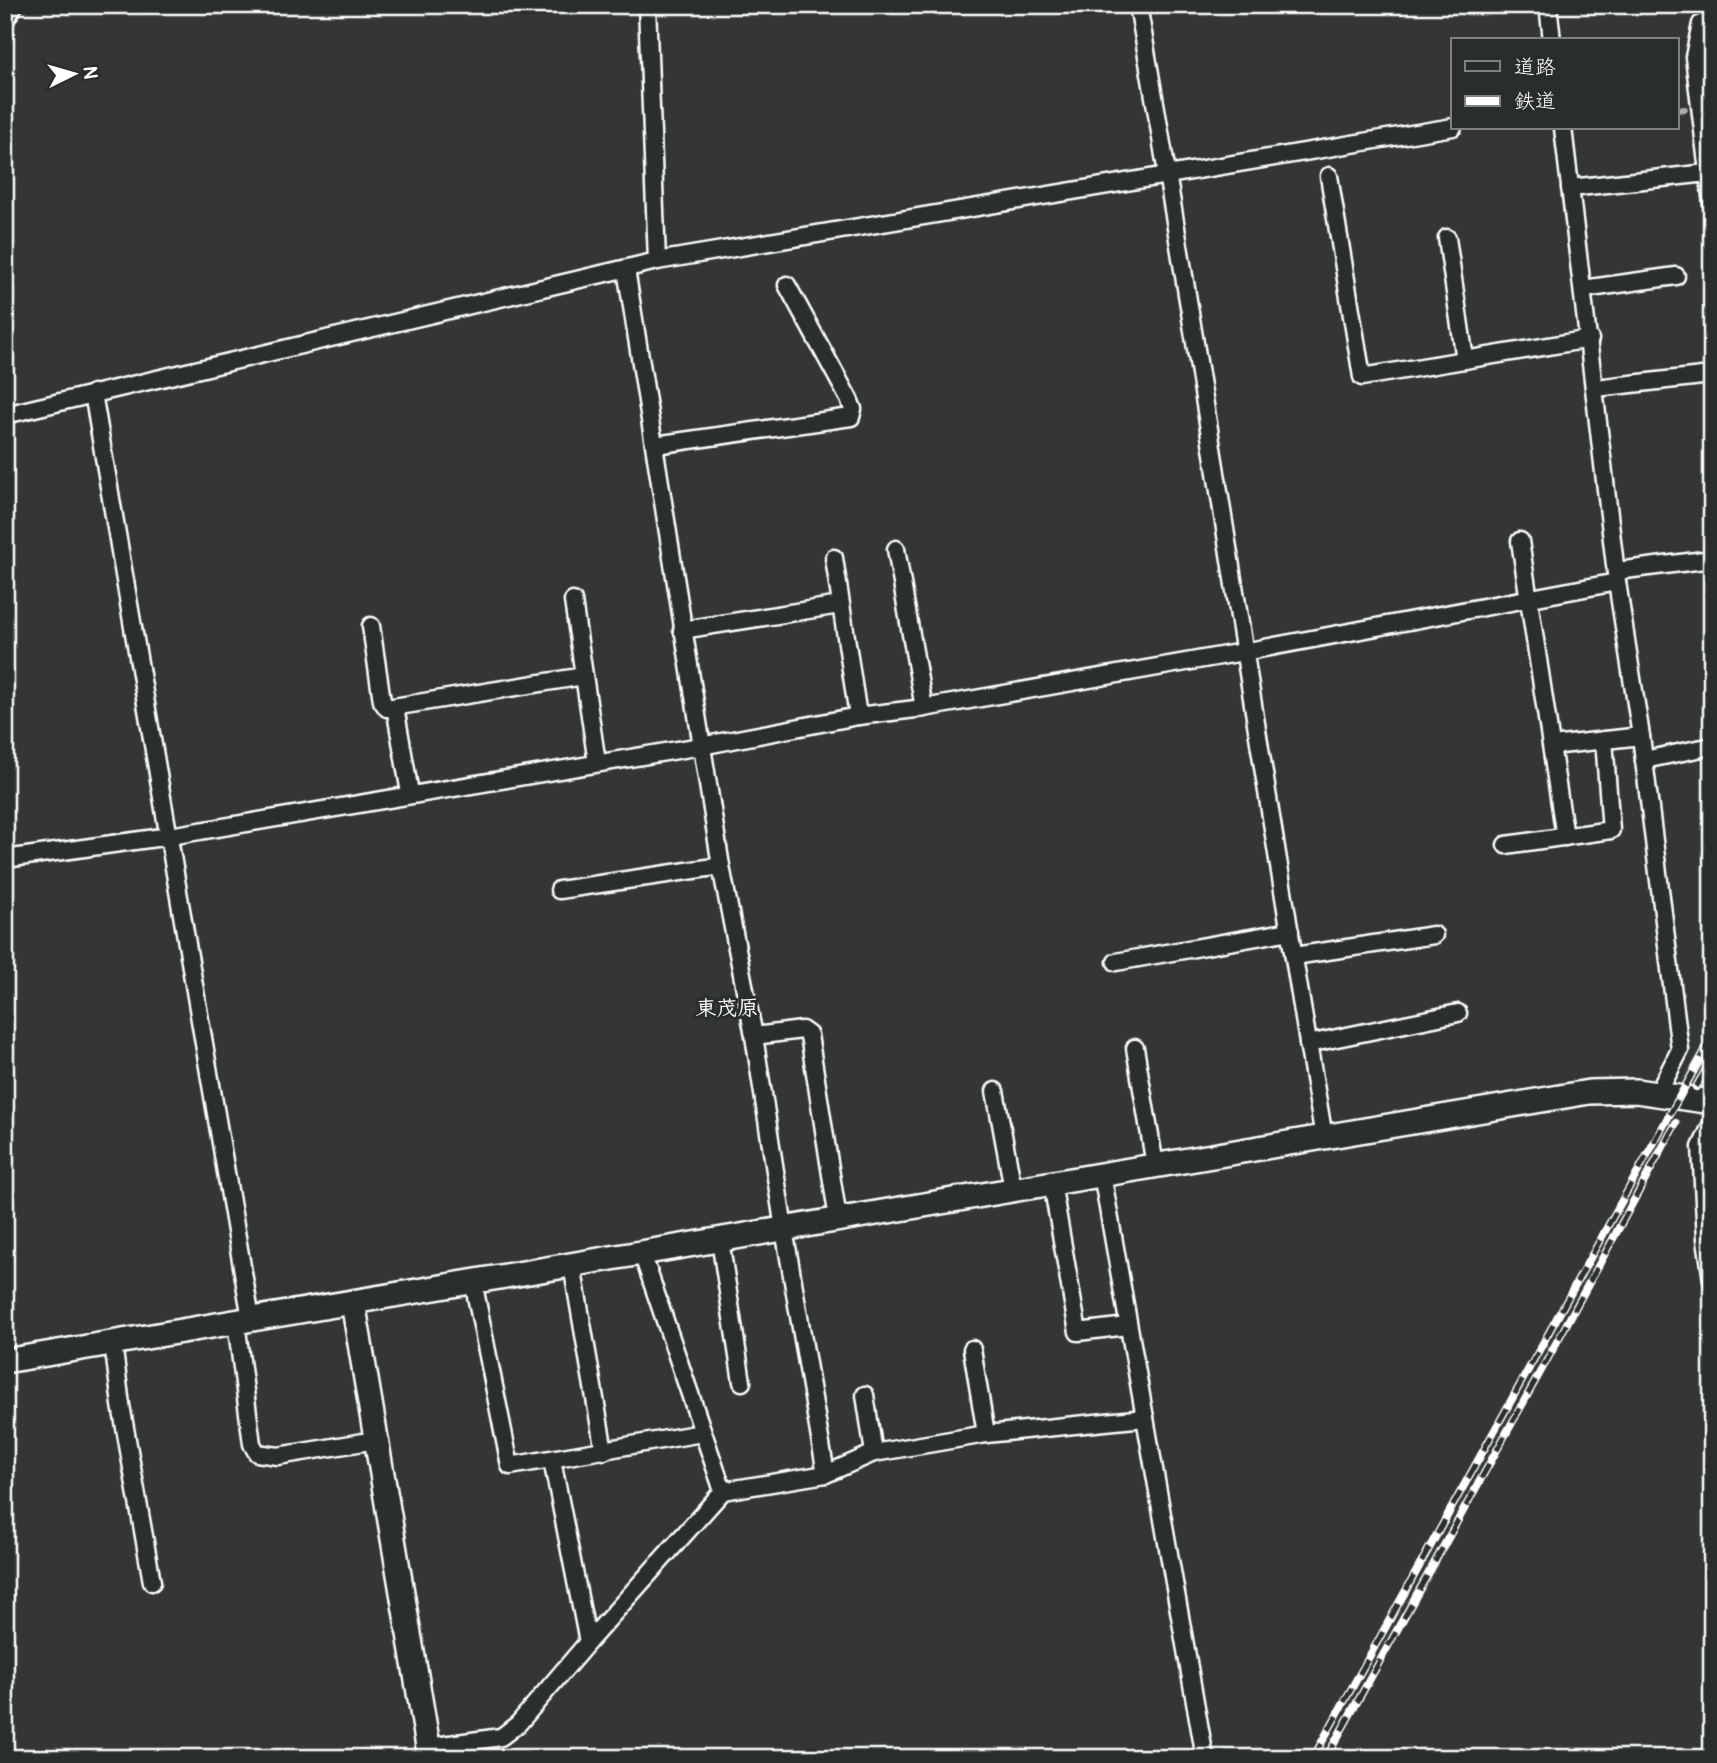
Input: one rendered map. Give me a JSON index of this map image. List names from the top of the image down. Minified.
{"districts":["東茂原"],"legend":["道路","鉄道"],"north":"right"}
